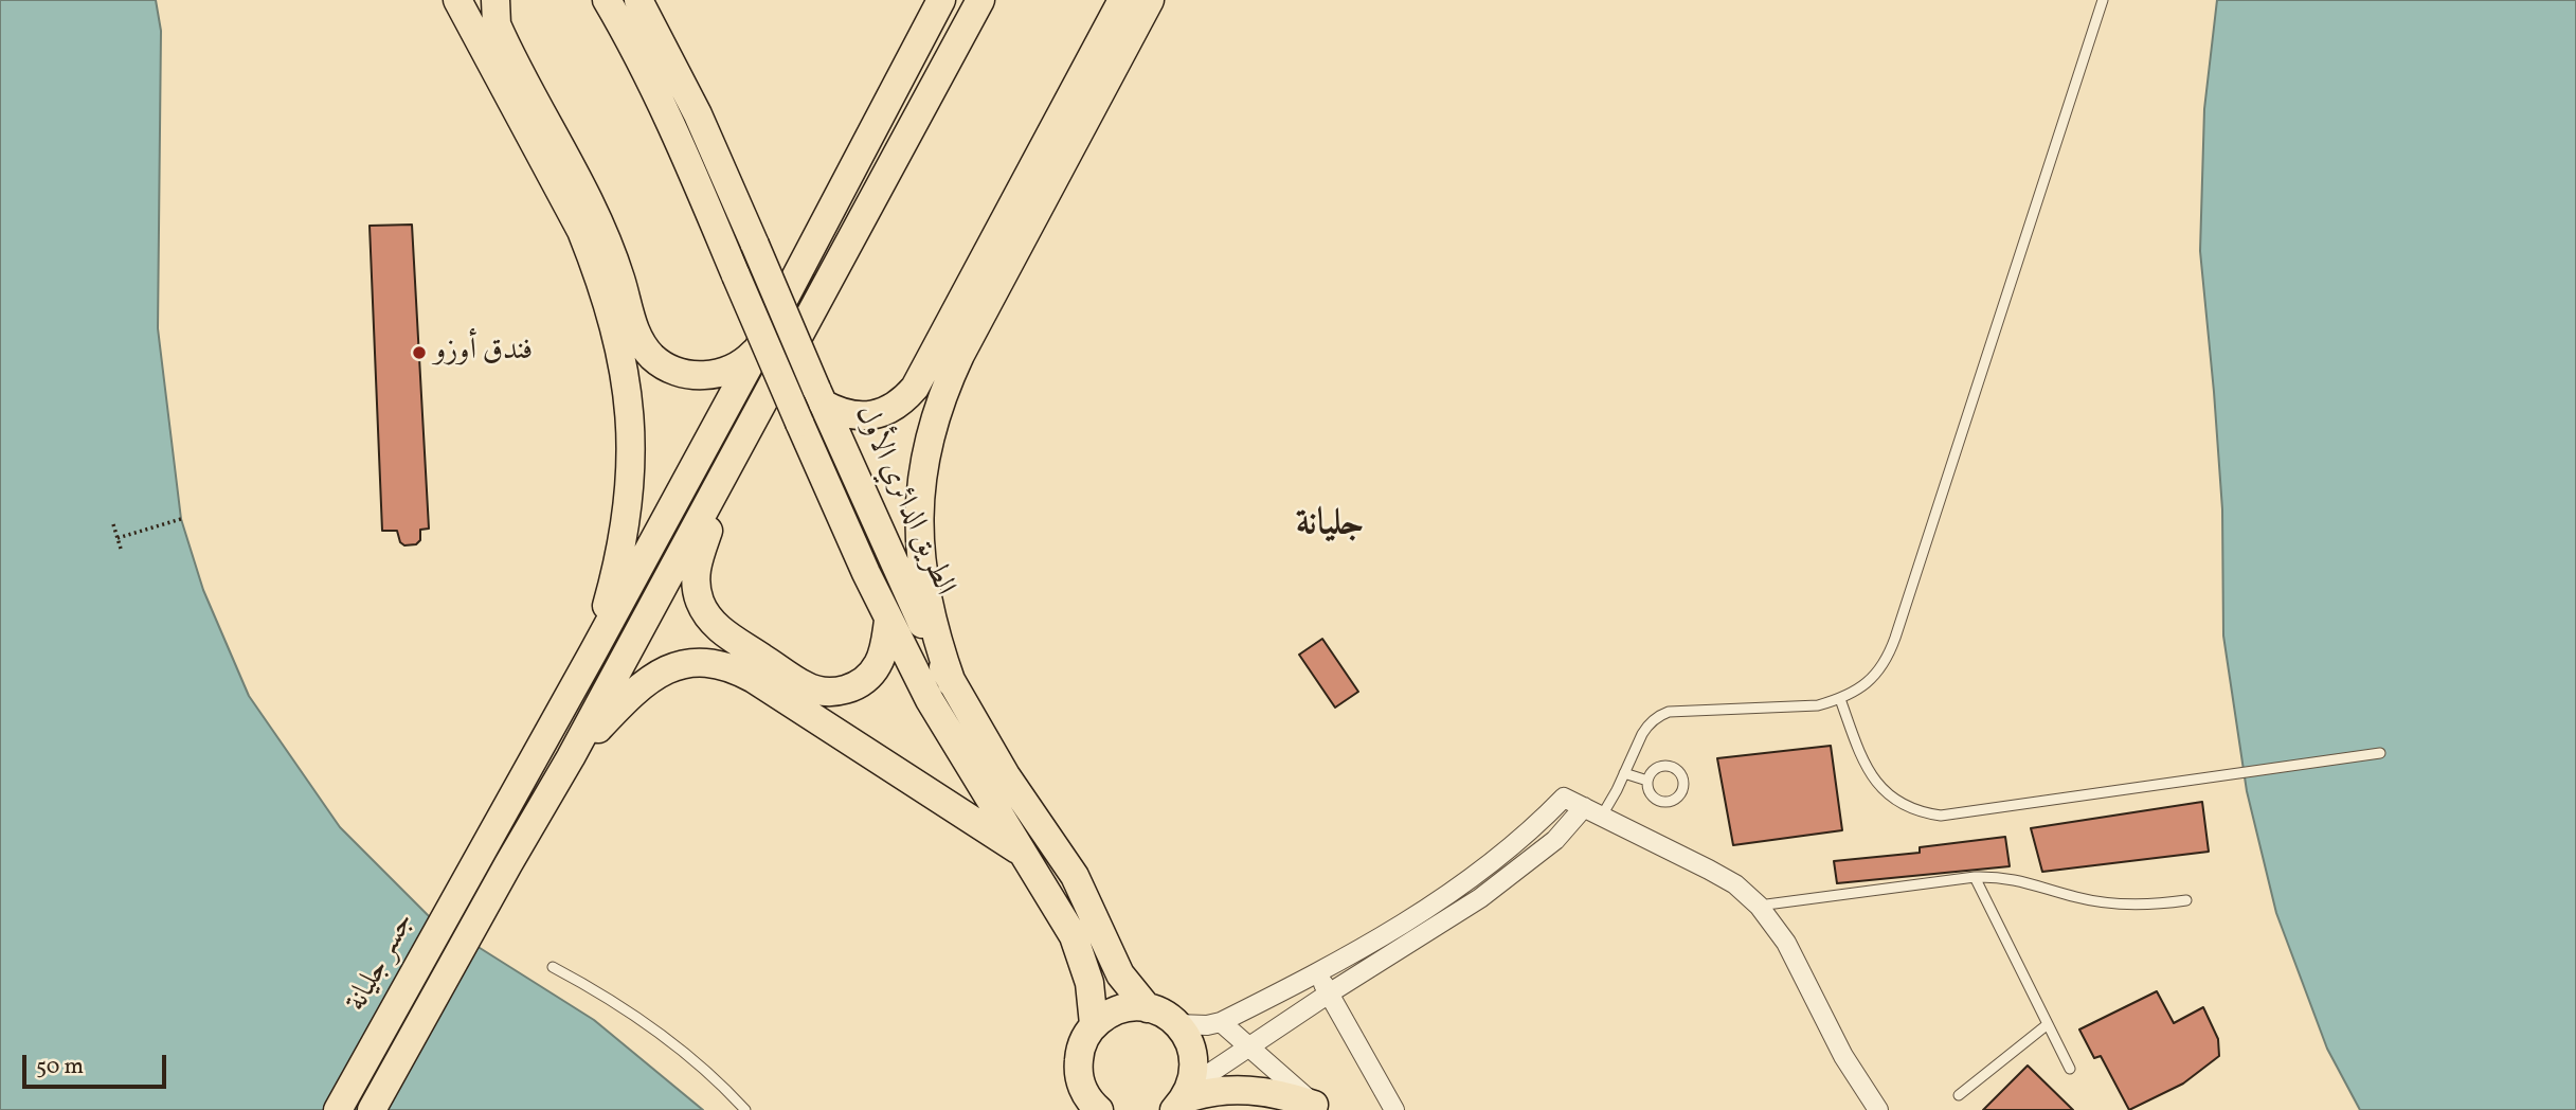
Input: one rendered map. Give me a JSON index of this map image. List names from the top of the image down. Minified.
{"streets":{"main road":["الطريق الدائري الأول","جسر جليانة"]},"districts":["جليانة"],"places":["فندق أوزو"],"scale_bar":"50 m"}
